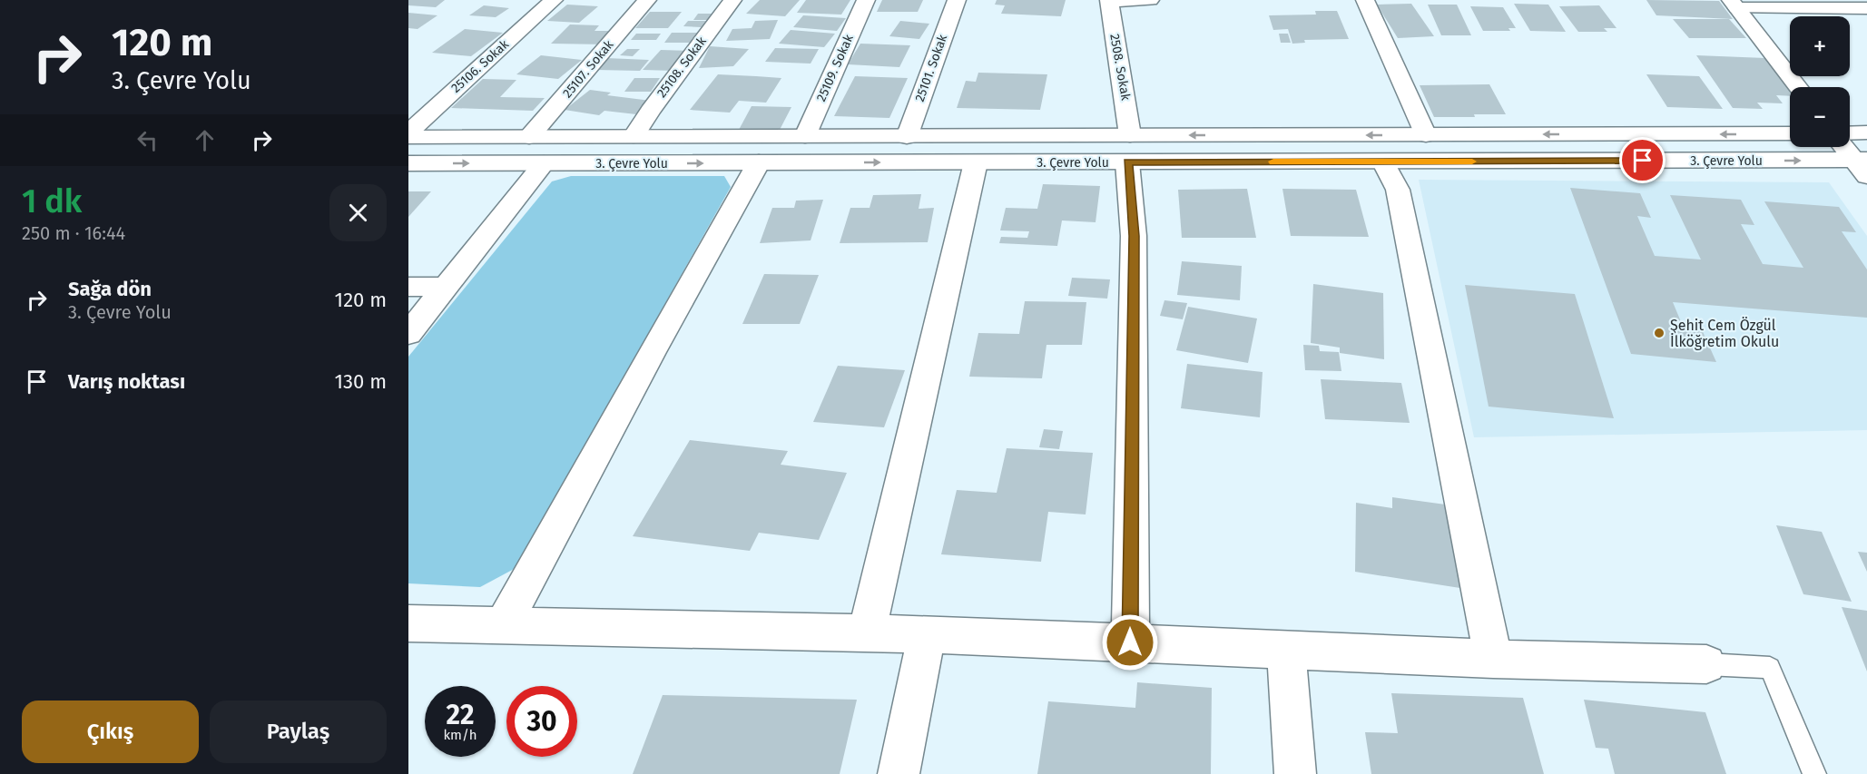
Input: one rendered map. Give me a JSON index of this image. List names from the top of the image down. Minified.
{"streets":{"street":["25106. Sokak","25108. Sokak","2508. Sokak","25109. Sokak","25101. Sokak","25107. Sokak","3. Çevre Yolu"]},"crossings":[["25106. Sokak","3. Çevre Yolu"],["25108. Sokak","3. Çevre Yolu"],["2508. Sokak","3. Çevre Yolu"],["25109. Sokak","3. Çevre Yolu"],["25101. Sokak","3. Çevre Yolu"],["25107. Sokak","3. Çevre Yolu"]],"places":["Şehit Cem Özgül İlköğretim Okulu"],"page":{"turn":["120 m","3. Çevre Yolu"],"map_buttons":["+","−"],"heading":["1 dk","250 m · 16:44"],"list":[{"name":"Sağa dön","note":"3. Çevre Yolu","value":"120 m"},{"name":"Varış noktası","value":"130 m"}],"speed":"22 km/h","limit":"30","buttons":["Çıkış","Paylaş"]}}
